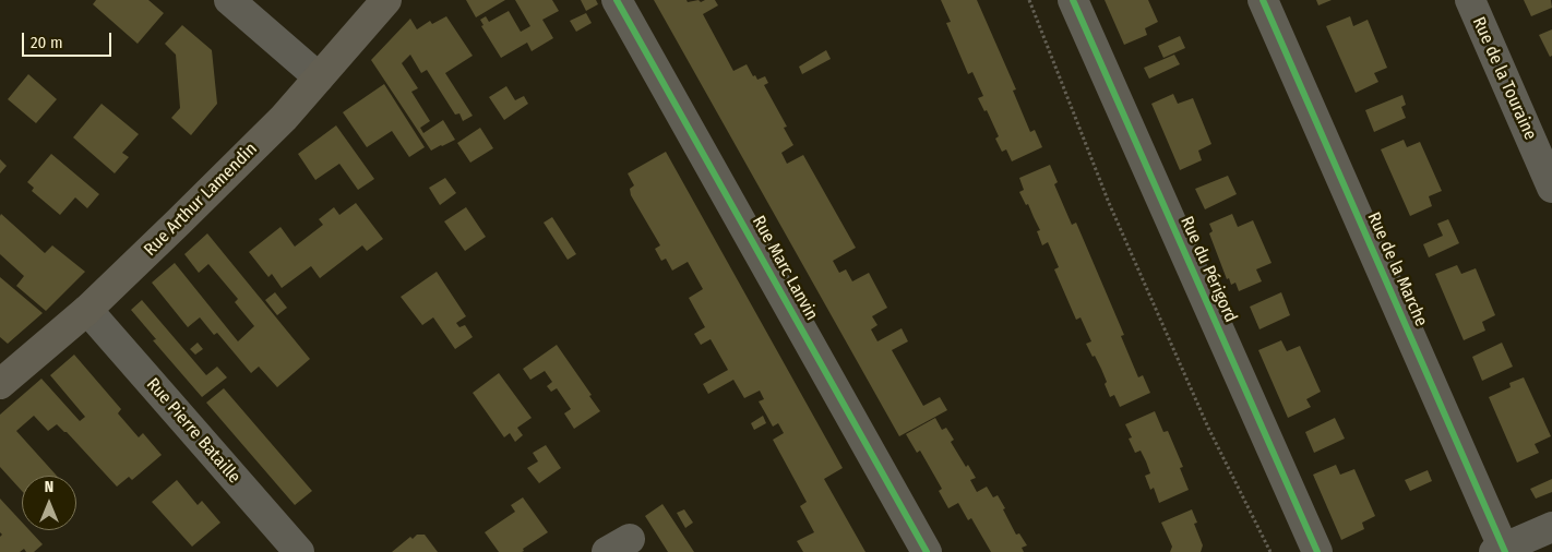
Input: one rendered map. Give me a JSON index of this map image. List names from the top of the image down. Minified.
{"streets":{"street":["Rue de la Touraine","Rue Arthur Lamendin","Rue Marc Lanvin","Rue du Périgord","Rue de la Marche","Rue Pierre Bataille"]},"crossings":[["Rue Arthur Lamendin","Rue Pierre Bataille"]],"scale_bar":"20 m","north":"top"}
